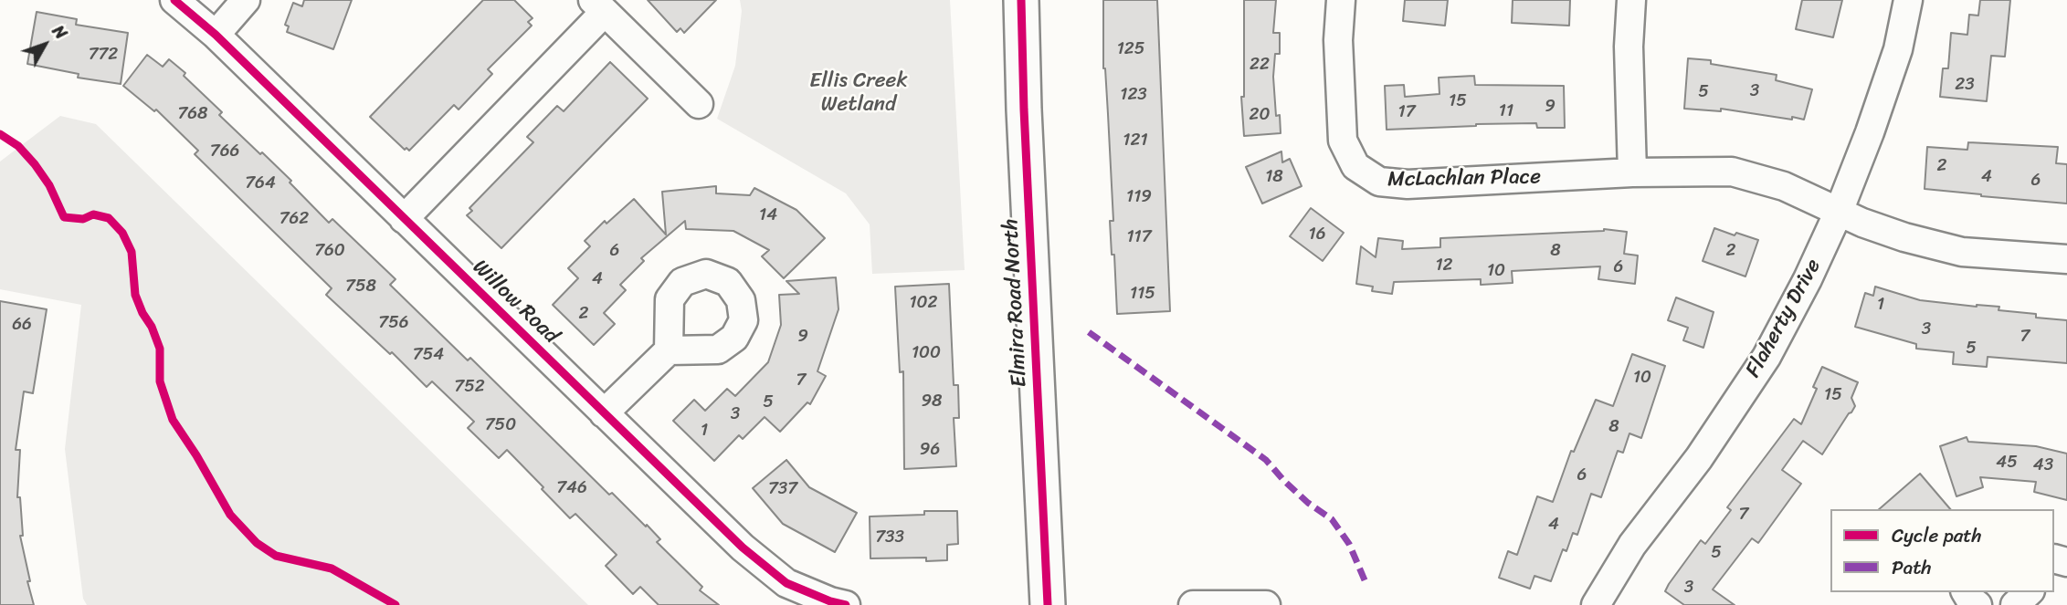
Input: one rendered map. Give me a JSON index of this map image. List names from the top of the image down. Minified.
{"streets":{"main road":["Elmira Road North"],"street":["McLachlan Place","Willow Road","Flaherty Drive"]},"crossings":[["McLachlan Place","Flaherty Drive"]],"parks":["Ellis Creek Wetland"],"house_numbers":["125","772","22","23","3","5","123","15","9","11","17","768","20","121","766","2","18","4","6","764","119","14","762","16","117","760","6","8","2","12","6","10","4","758","115","102","1","2","756","66","3","9","7","5","100","754","10","7","752","15","98","5","3","750","8","1","96","45","43","6","746","737","7","4","733","5","3"],"legend":["Cycle path","Path"],"north":"top right"}
